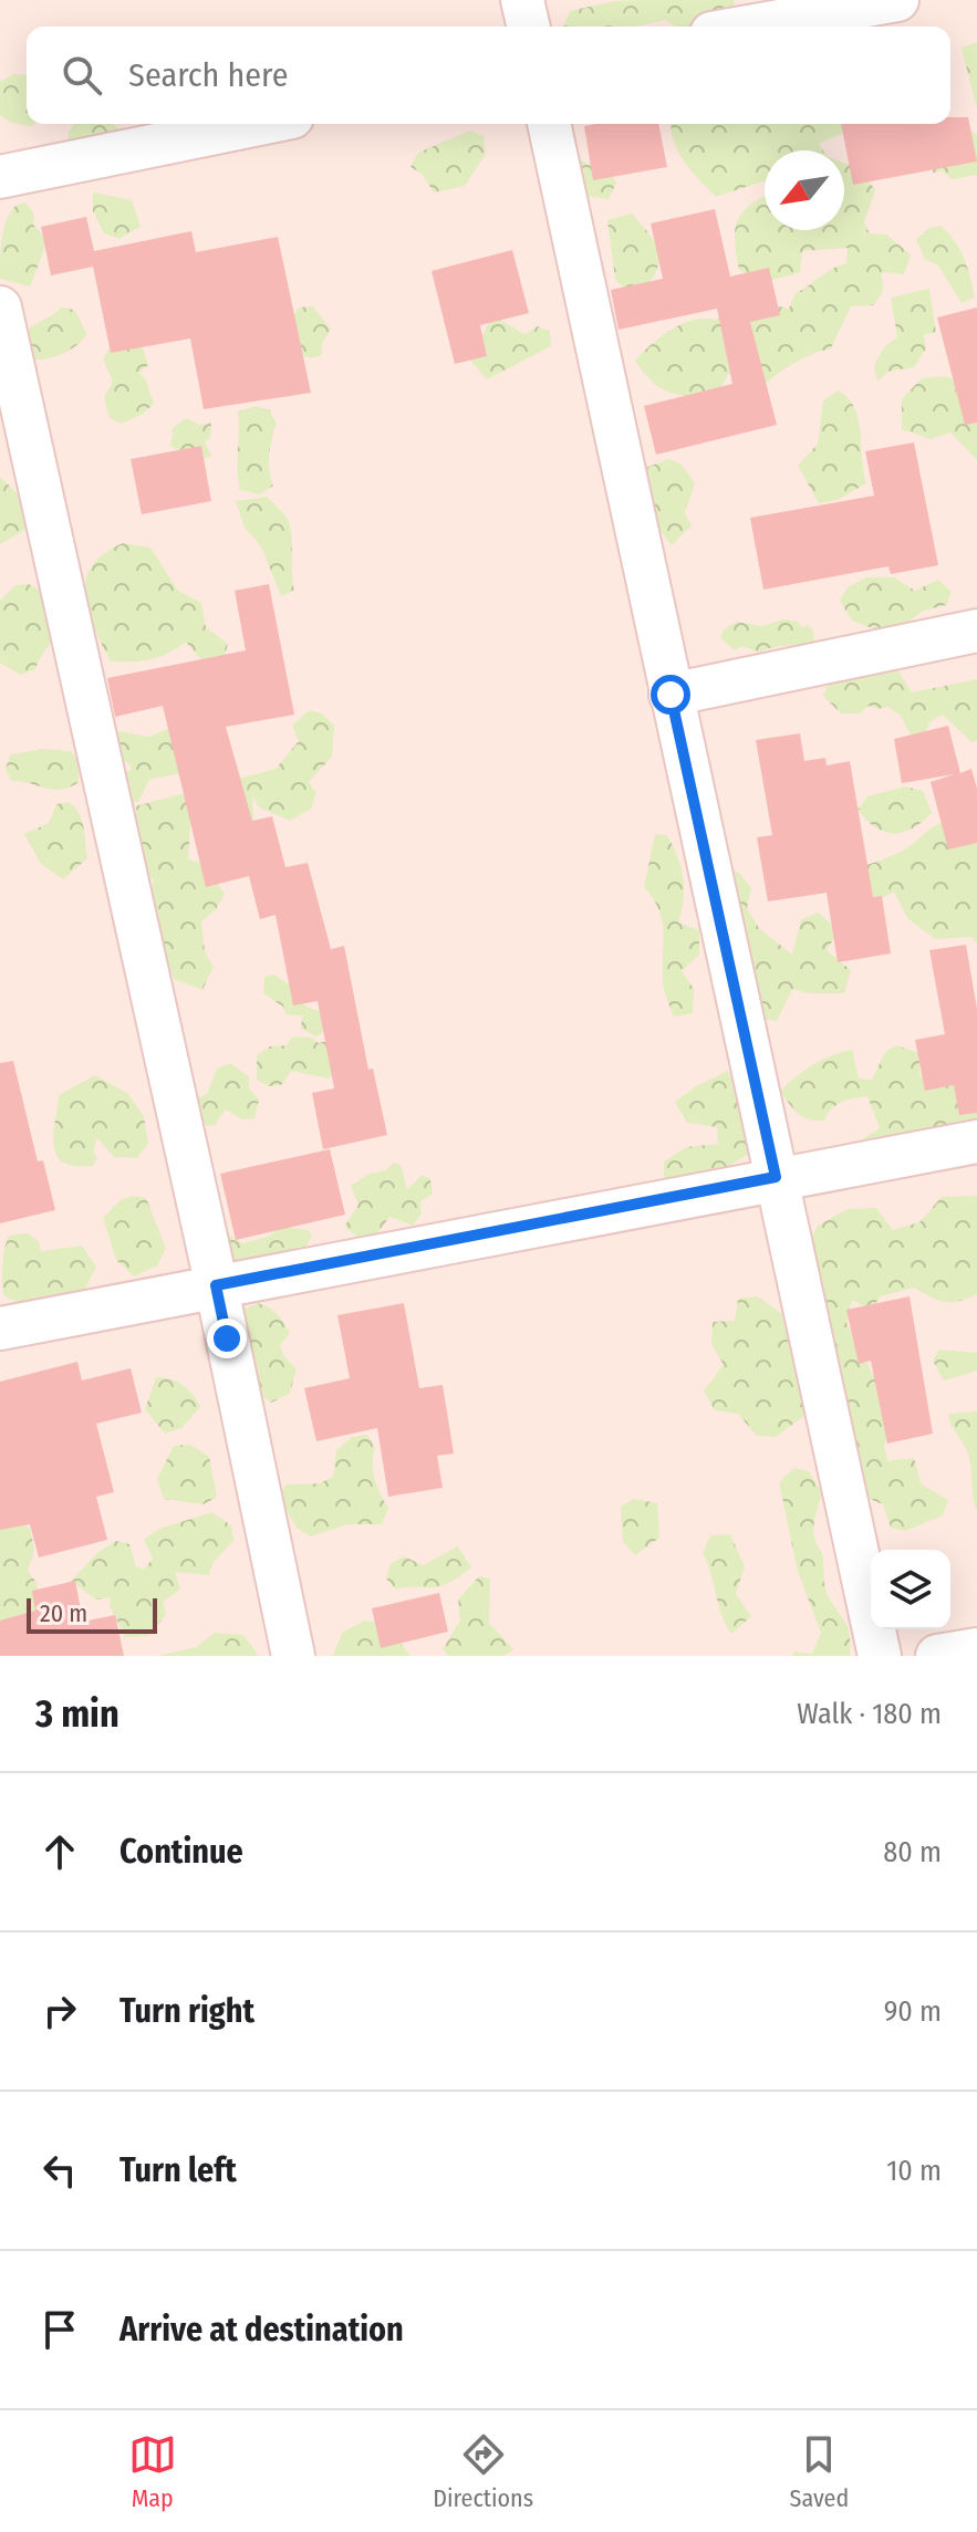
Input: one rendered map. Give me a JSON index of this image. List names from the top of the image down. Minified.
{"scale_bar":"20 m","north":"bottom left","page":{"search":"Search here","scale":"20 m","heading":["3 min","Walk · 180 m"],"list":[["Continue","80 m"],["Turn right","90 m"],["Turn left","10 m"],"Arrive at destination"],"nav":["Map","Directions","Saved"]}}
